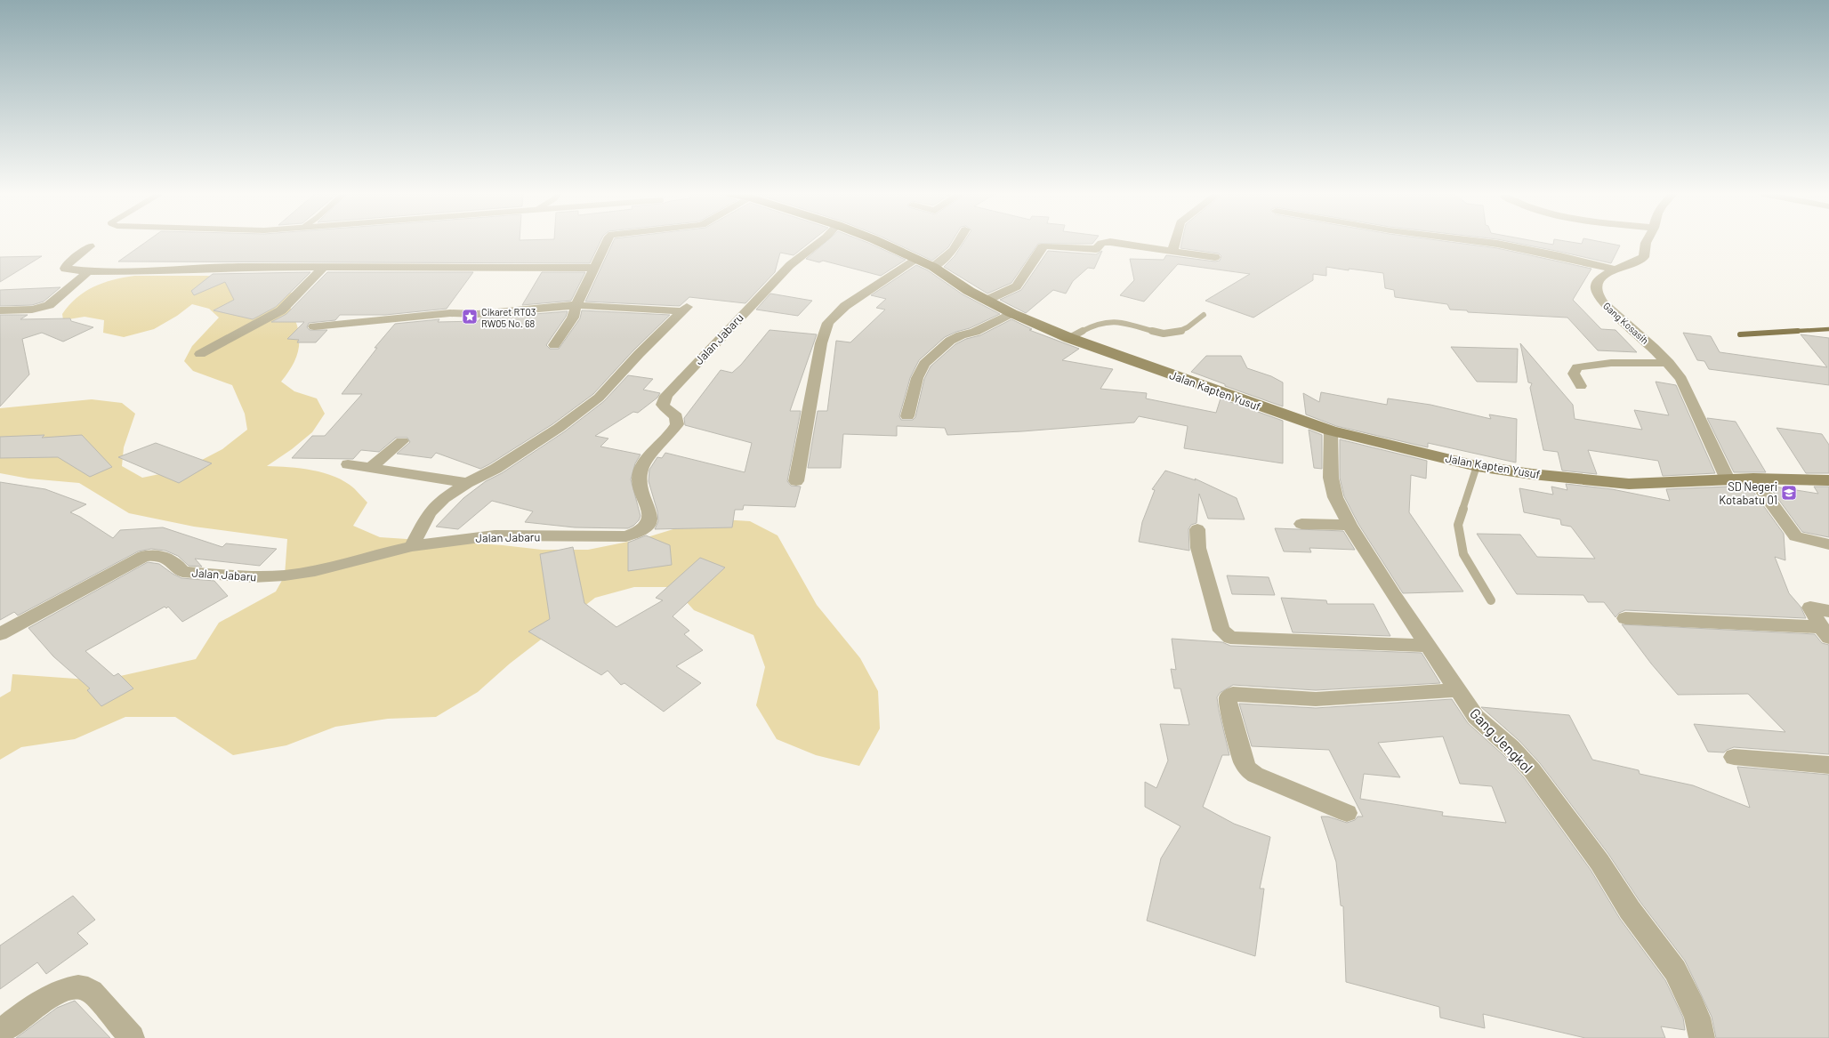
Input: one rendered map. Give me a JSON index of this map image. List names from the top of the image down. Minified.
{"streets":{"main road":["Jalan Kapten Yusuf"],"street":["Gang Kosasih","Jalan Jabaru","Gang Jengkol"]},"crossings":[["Gang Kosasih","Jalan Kapten Yusuf"],["Jalan Kapten Yusuf","Gang Jengkol"]],"places":{"place":["Cikaret RT03 RW05 No. 68"],"school or university":["SD Negeri Kotabatu 01"]}}
